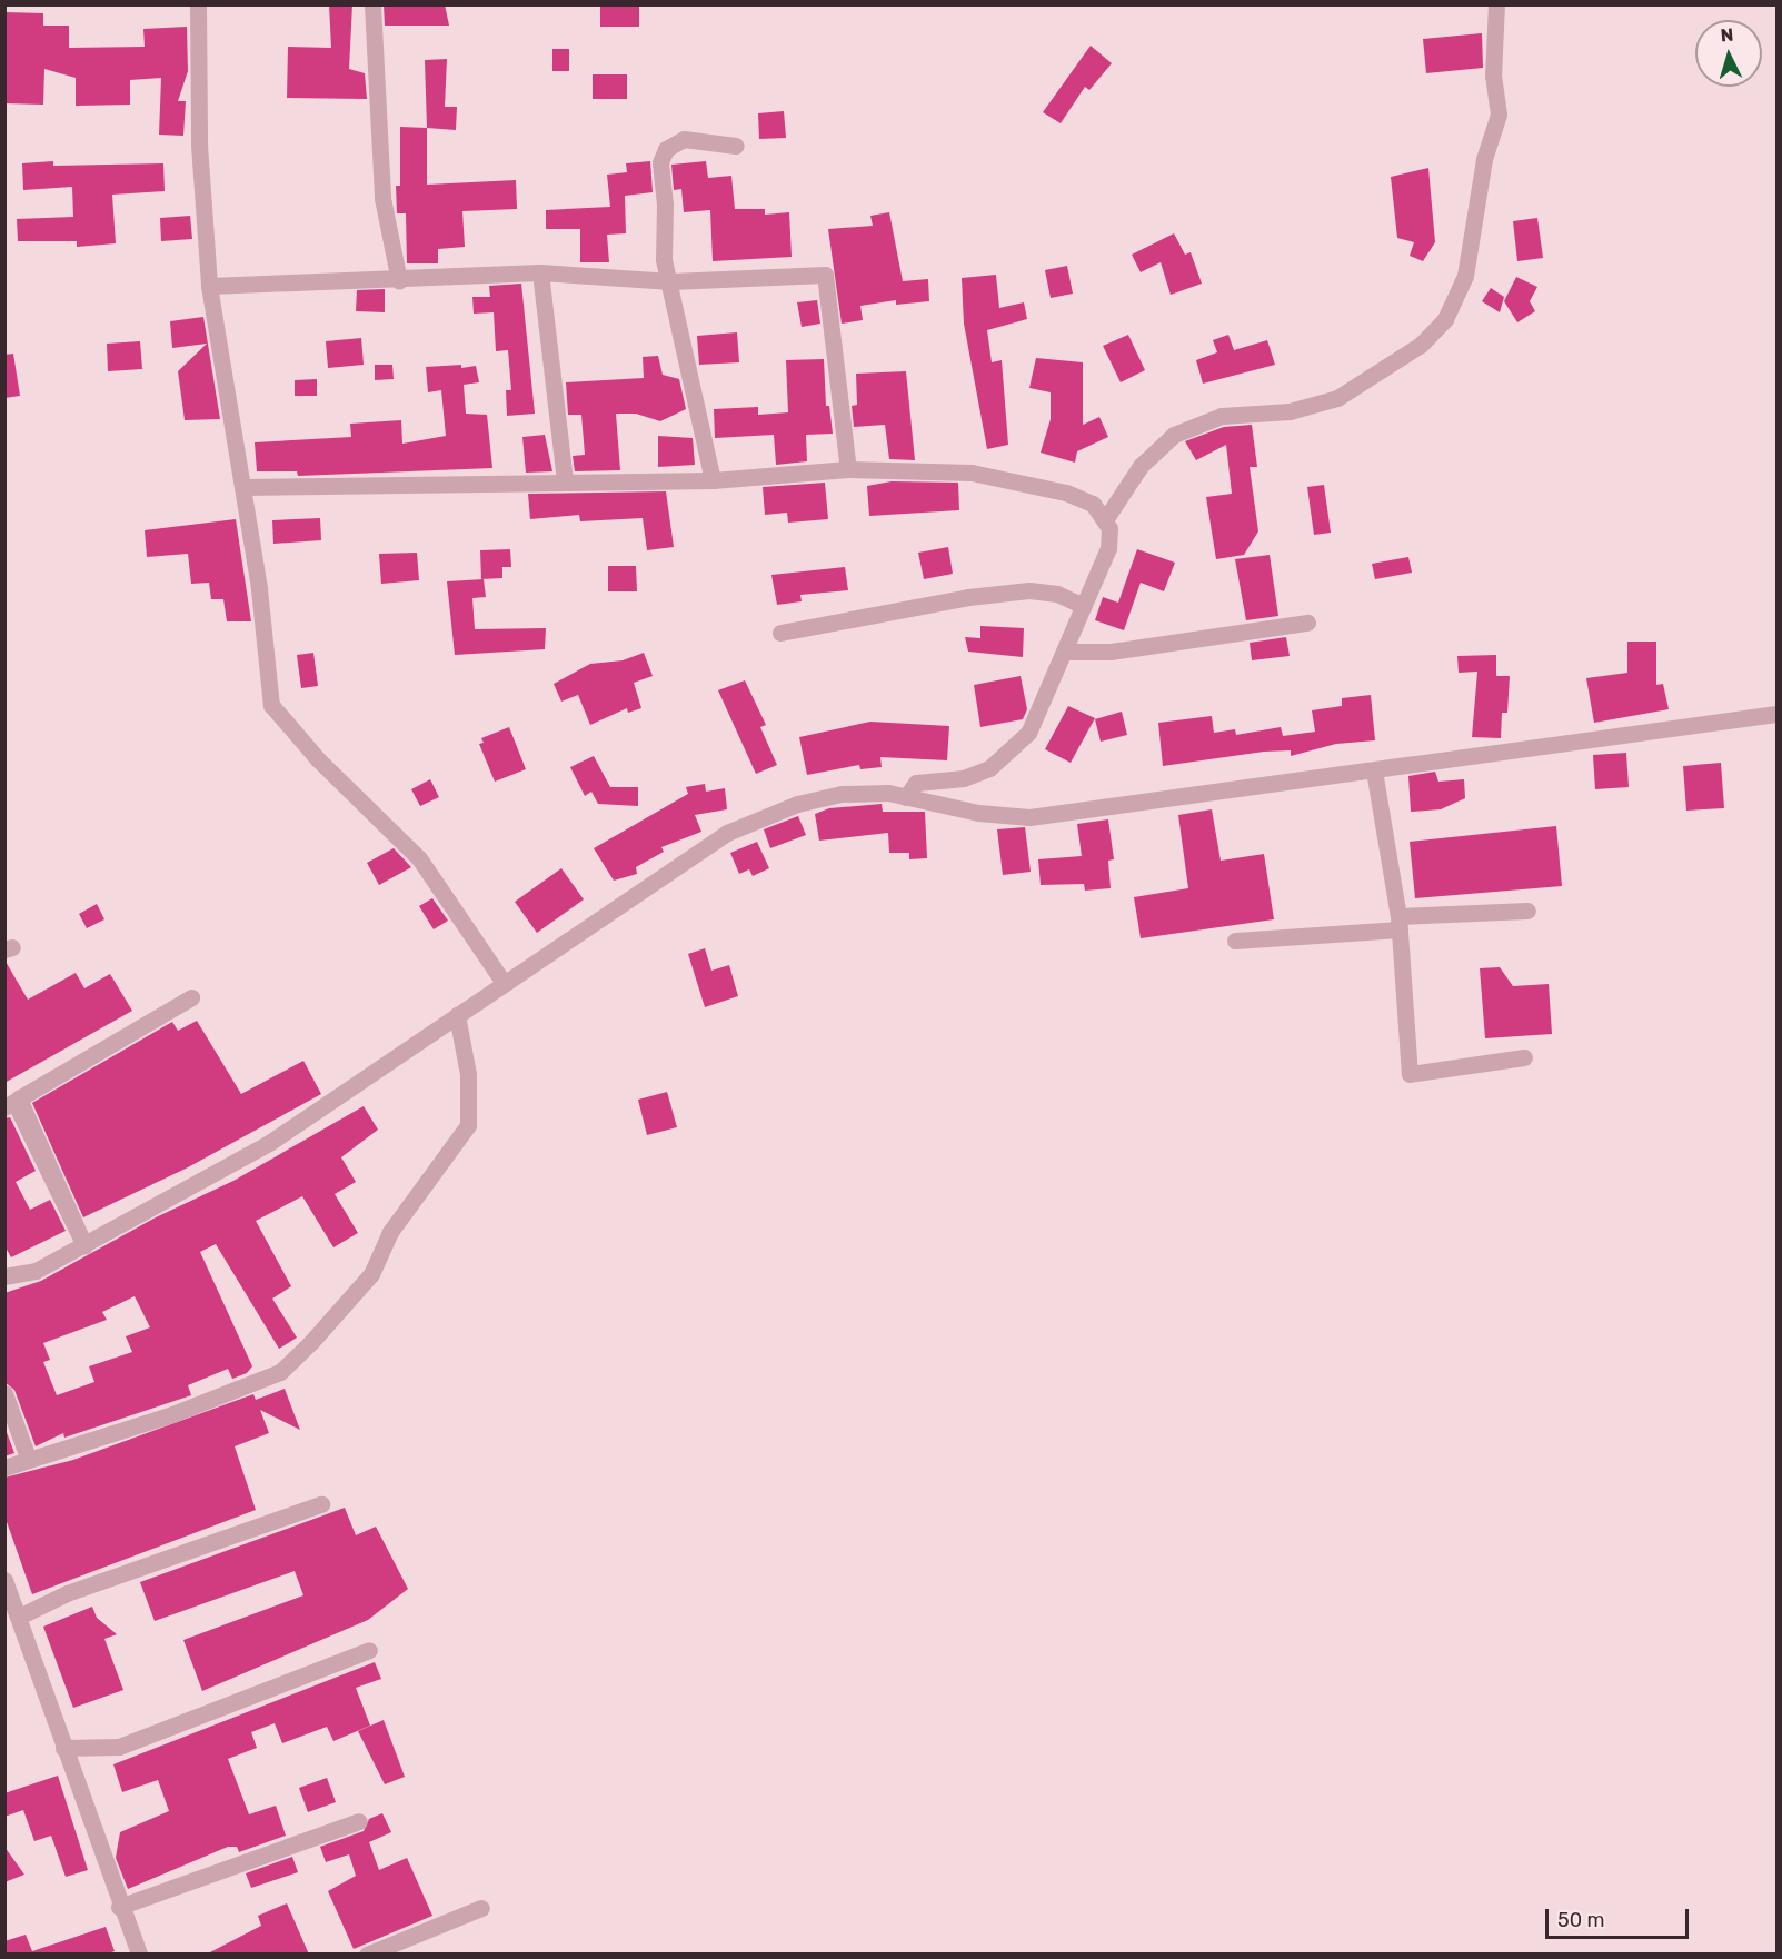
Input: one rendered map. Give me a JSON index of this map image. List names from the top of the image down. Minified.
{"scale_bar":"50 m","north":"top"}
